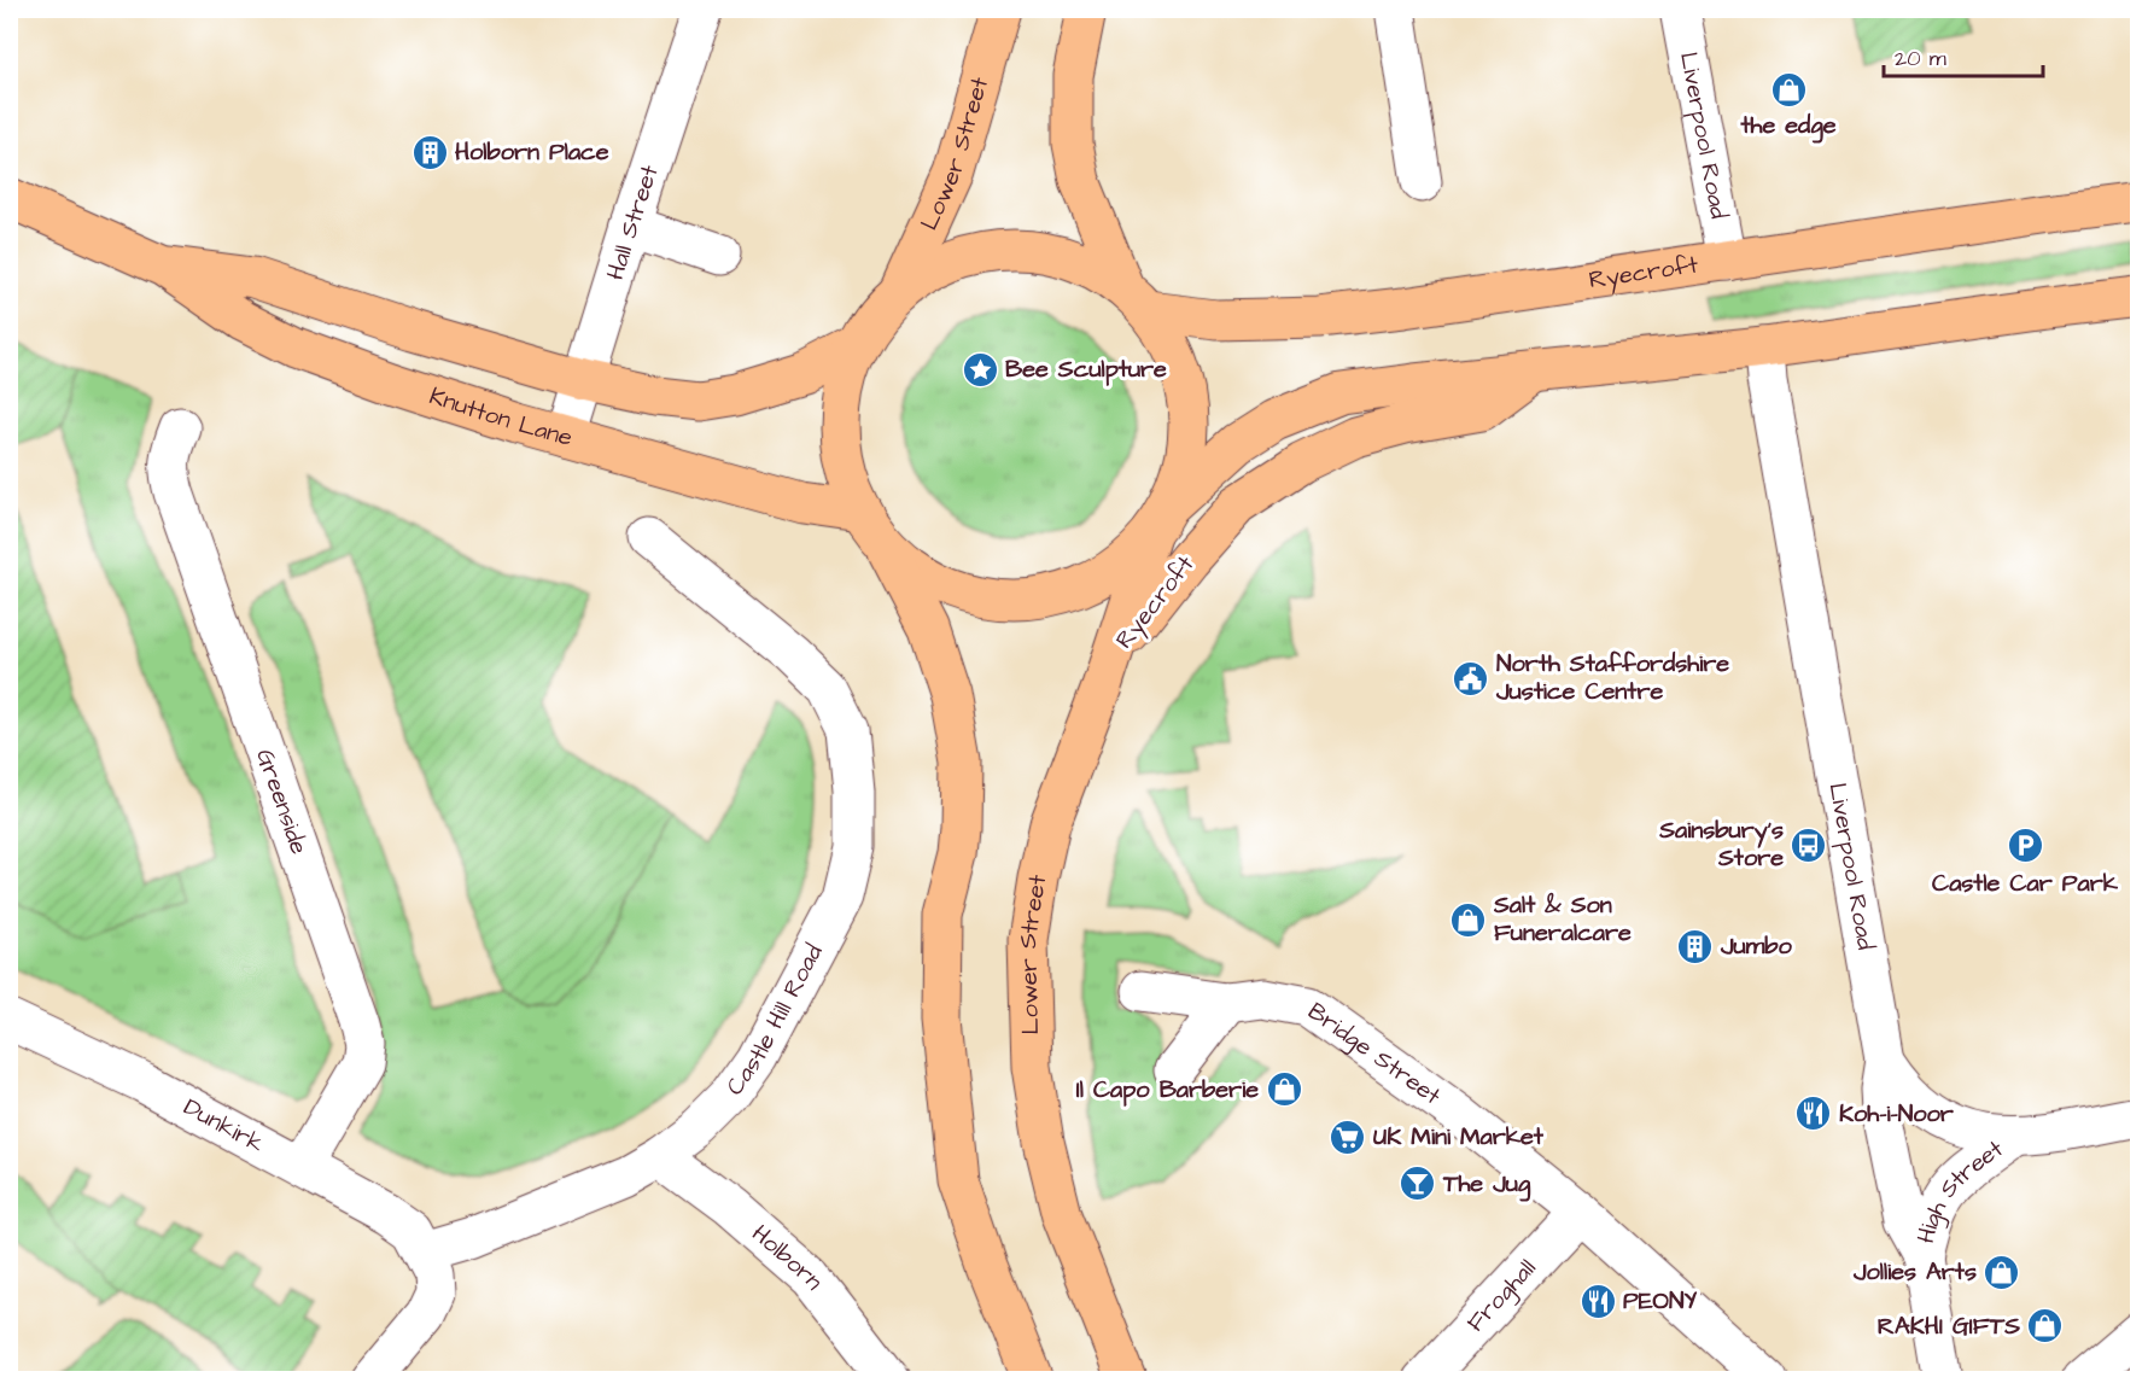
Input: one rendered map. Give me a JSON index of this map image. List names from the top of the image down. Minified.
{"streets":{"main road":["Lower Street","Ryecroft","Knutton Lane"],"street":["Liverpool Road","Hall Street","Greenside","Castle Hill Road","Bridge Street","Dunkirk","High Street","Holborn","Froghall"]},"crossings":[["Liverpool Road","Ryecroft"],["Liverpool Road","High Street"],["Lower Street","Ryecroft"],["Hall Street","Knutton Lane"],["Greenside","Dunkirk"],["Castle Hill Road","Dunkirk"],["Castle Hill Road","Holborn"],["Bridge Street","Froghall"]],"places":{"shop":["the edge","Salt & Son Funeralcare","Il Capo Barberie","Jollies Arts","RAKHI GIFTS"],"building":["Holborn Place","Jumbo"],"place":["Bee Sculpture"],"public building":["North Staffordshire Justice Centre"],"bus stop":["Sainsbury's Store"],"parking":["Castle Car Park"],"restaurant":["Koh-i-Noor","PEONY"],"supermarket":["UK Mini Market"],"bar":["The Jug"]},"scale_bar":"20 m"}
